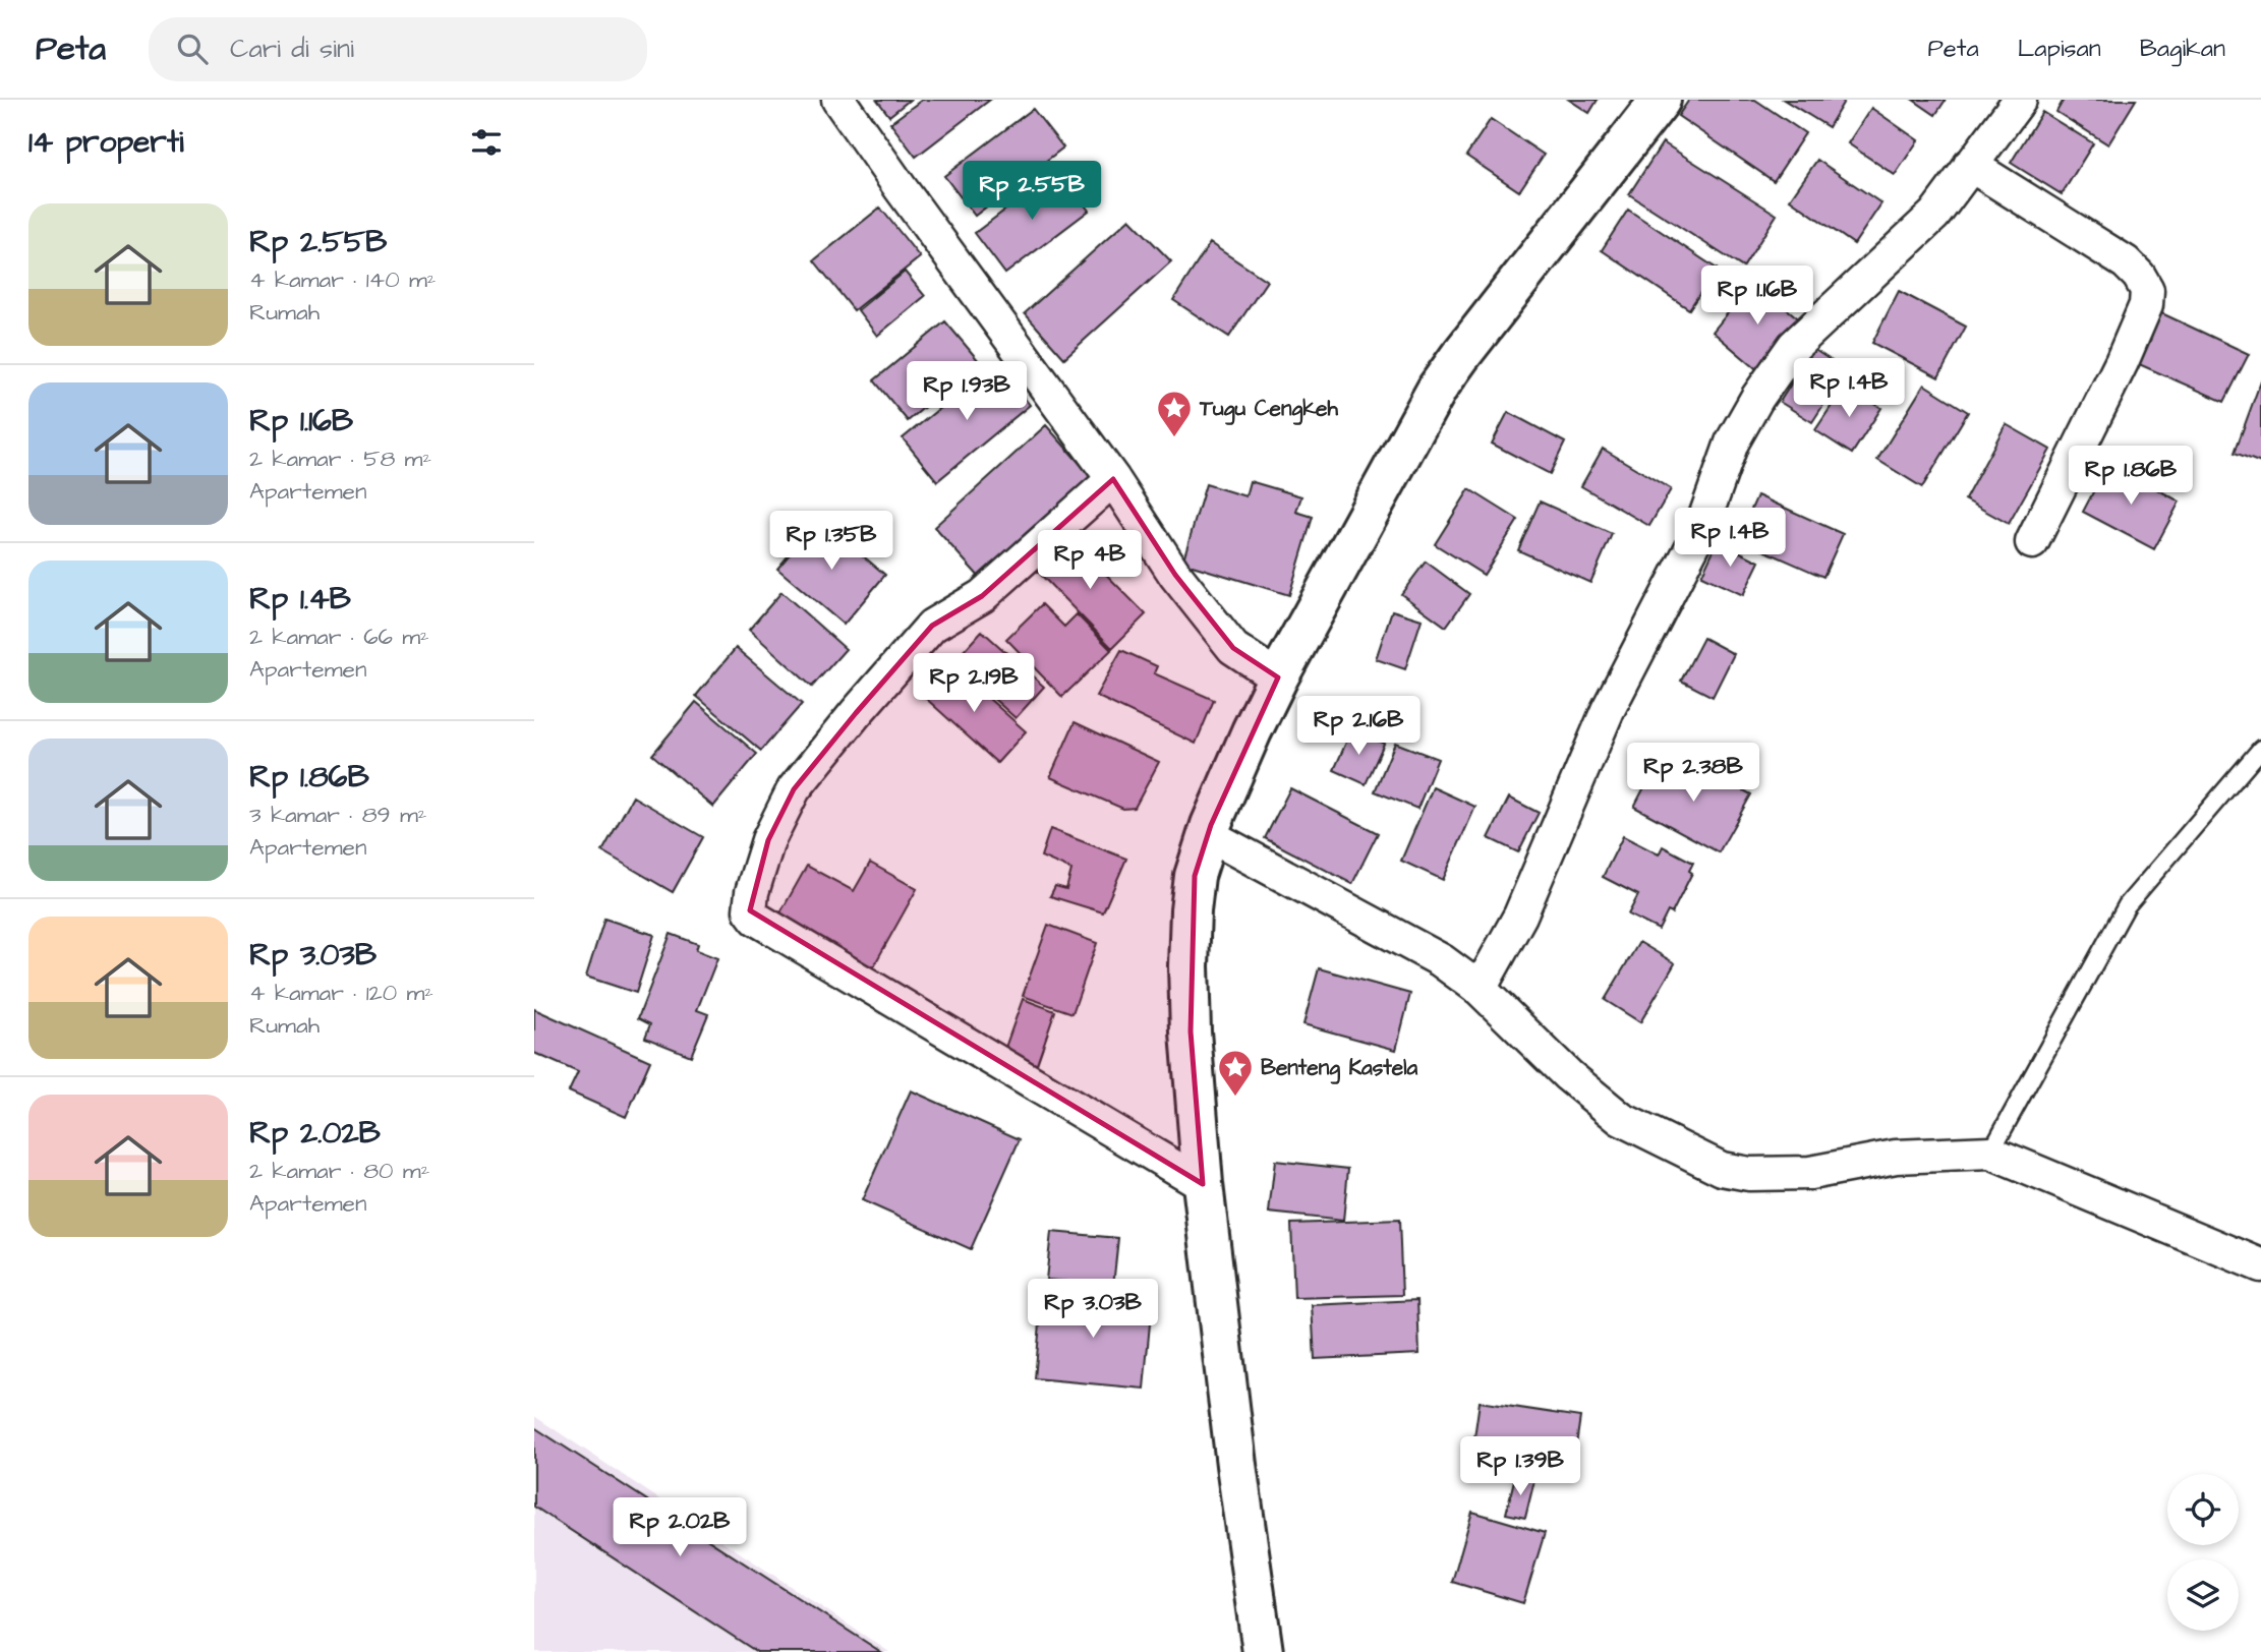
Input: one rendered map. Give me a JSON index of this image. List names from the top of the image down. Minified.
{"places":{"place":["Tugu Cengkeh","Benteng Kastela"]},"page":{"header":"Peta","search":"Cari di sini","nav":["Peta","Lapisan","Bagikan"],"heading":"14 properti","price":["Rp 2.55B","Rp 1.16B","Rp 1.4B","Rp 1.93B","Rp 1.86B","Rp 1.4B","Rp 1.35B","Rp 4B","Rp 2.19B","Rp 2.16B","Rp 2.38B","Rp 3.03B","Rp 1.39B","Rp 2.02B"],"list":[{"name":"Rp 2.55B","note":"4 kamar · 140 m² · Rumah"},{"name":"Rp 1.16B","note":"2 kamar · 58 m² · Apartemen"},{"name":"Rp 1.4B","note":"2 kamar · 66 m² · Apartemen"},{"name":"Rp 1.86B","note":"3 kamar · 89 m² · Apartemen"},{"name":"Rp 3.03B","note":"4 kamar · 120 m² · Rumah"},{"name":"Rp 2.02B","note":"2 kamar · 80 m² · Apartemen"}]}}
